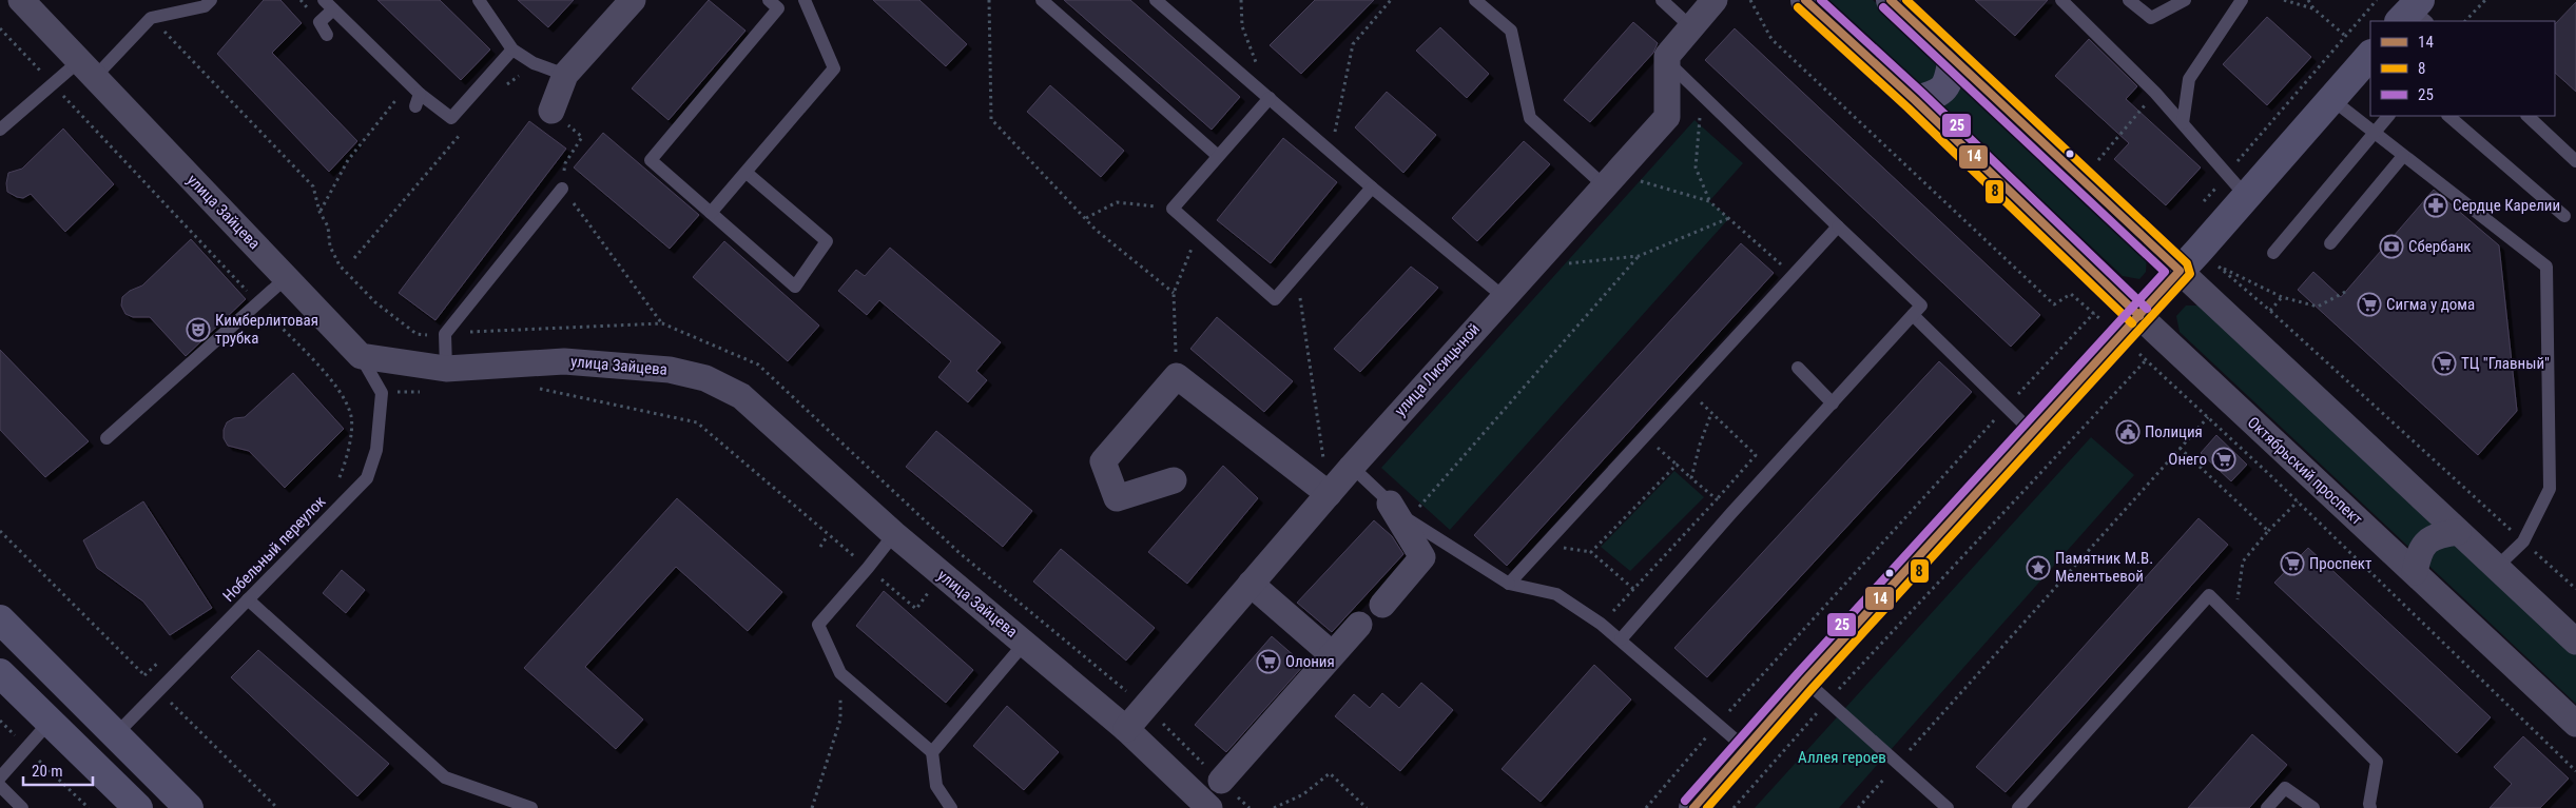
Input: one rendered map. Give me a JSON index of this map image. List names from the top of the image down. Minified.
{"streets":{"main road":["Октябрьский проспект"],"street":["улица Зайцева","улица Лисицыной"],"lane":["Нобельный переулок"]},"crossings":[["улица Зайцева","улица Лисицыной"]],"parks":["Аллея героев"],"places":{"pharmacy":["Сердце Карелии"],"bank":["Сбербанк"],"supermarket":["Сигма у дома","ТЦ \"Главный\"","Онего","Проспект","Олония"],"theatre":["Кимберлитовая трубка"],"public building":["Полиция"],"place":["Памятник М.В. Мелентьевой"]},"lines":["transit line 14","transit line 8","transit line 25"],"legend":["14","8","25"],"scale_bar":"20 m"}
